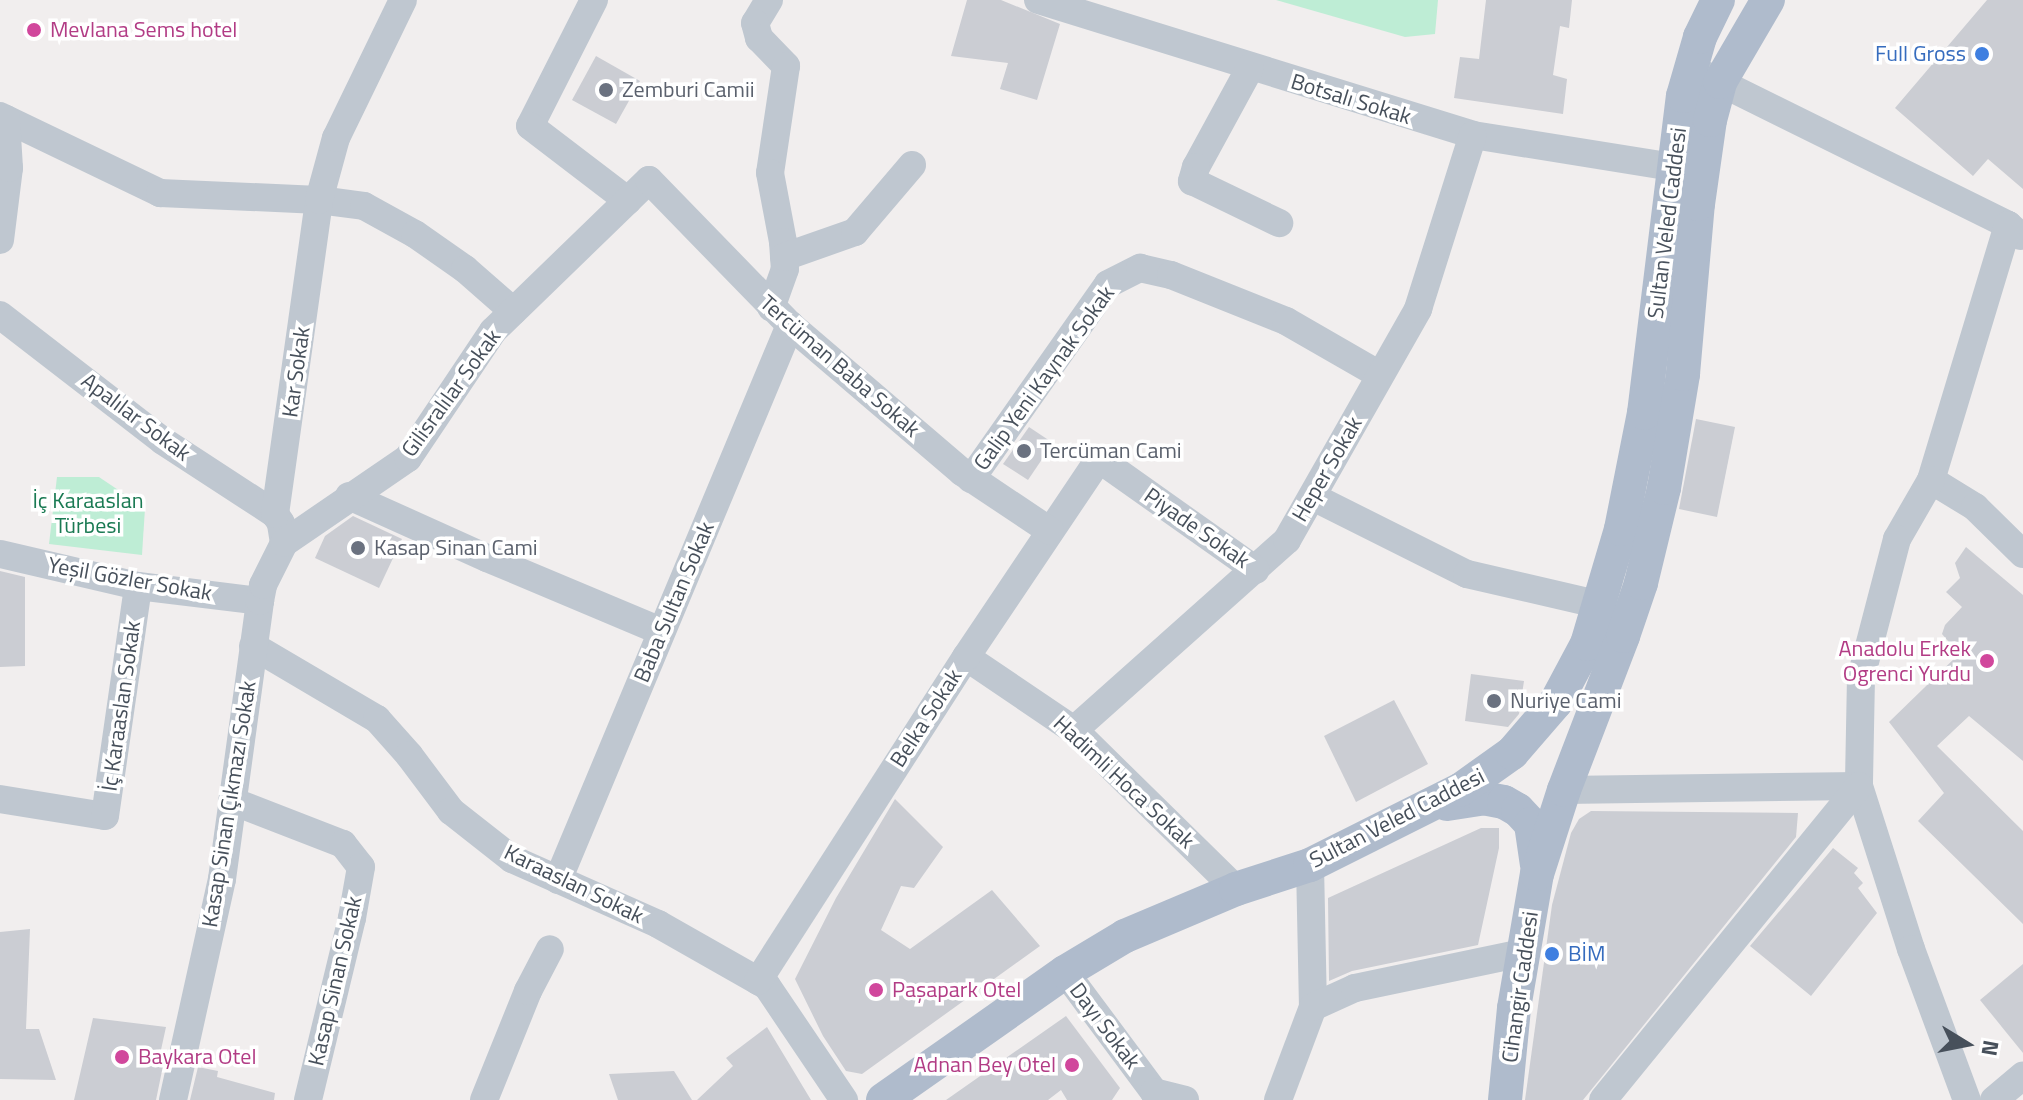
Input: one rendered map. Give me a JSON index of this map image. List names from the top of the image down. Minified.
{"streets":{"main road":["Sultan Veled Caddesi","Cihangir Caddesi"],"street":["Botsalı Sokak","Tercüman Baba Sokak","Kar Sokak","Galip Yeni Kaynak Sokak","Gilisralılar Sokak","Apalılar Sokak","Heper Sokak","Piyade Sokak","Yeşil Gözler Sokak","Baba Sultan Sokak","İç Karaaslan Sokak","Belka Sokak","Hadimli Hoca Sokak","Kasap Sinan Çıkmazı Sokak","Karaaslan Sokak","Kasap Sinan Sokak","Dayı Sokak"]},"crossings":[["Botsalı Sokak","Sultan Veled Caddesi"],["Botsalı Sokak","Heper Sokak"],["Sultan Veled Caddesi","Hadimli Hoca Sokak"],["Sultan Veled Caddesi","Cihangir Caddesi"],["Sultan Veled Caddesi","Dayı Sokak"],["Tercüman Baba Sokak","Galip Yeni Kaynak Sokak"],["Tercüman Baba Sokak","Gilisralılar Sokak"],["Tercüman Baba Sokak","Baba Sultan Sokak"],["Tercüman Baba Sokak","Belka Sokak"],["Kar Sokak","Gilisralılar Sokak"],["Kar Sokak","Apalılar Sokak"],["Galip Yeni Kaynak Sokak","Heper Sokak"],["Gilisralılar Sokak","Yeşil Gözler Sokak"],["Gilisralılar Sokak","Kasap Sinan Çıkmazı Sokak"],["Heper Sokak","Piyade Sokak"],["Heper Sokak","Hadimli Hoca Sokak"],["Piyade Sokak","Belka Sokak"],["Yeşil Gözler Sokak","İç Karaaslan Sokak"],["Yeşil Gözler Sokak","Kasap Sinan Çıkmazı Sokak"],["Baba Sultan Sokak","Karaaslan Sokak"],["Belka Sokak","Hadimli Hoca Sokak"],["Belka Sokak","Karaaslan Sokak"],["Kasap Sinan Çıkmazı Sokak","Karaaslan Sokak"],["Kasap Sinan Çıkmazı Sokak","Kasap Sinan Sokak"]],"parks":["İç Karaaslan Türbesi"],"places":["Mevlana Sems hotel","Full Gross","Zemburi Camii","Tercüman Cami","Kasap Sinan Cami","Anadolu Erkek Ogrenci Yurdu","Nuriye Cami","BİM","Paşapark Otel","Baykara Otel","Adnan Bey Otel"],"north":"right"}
